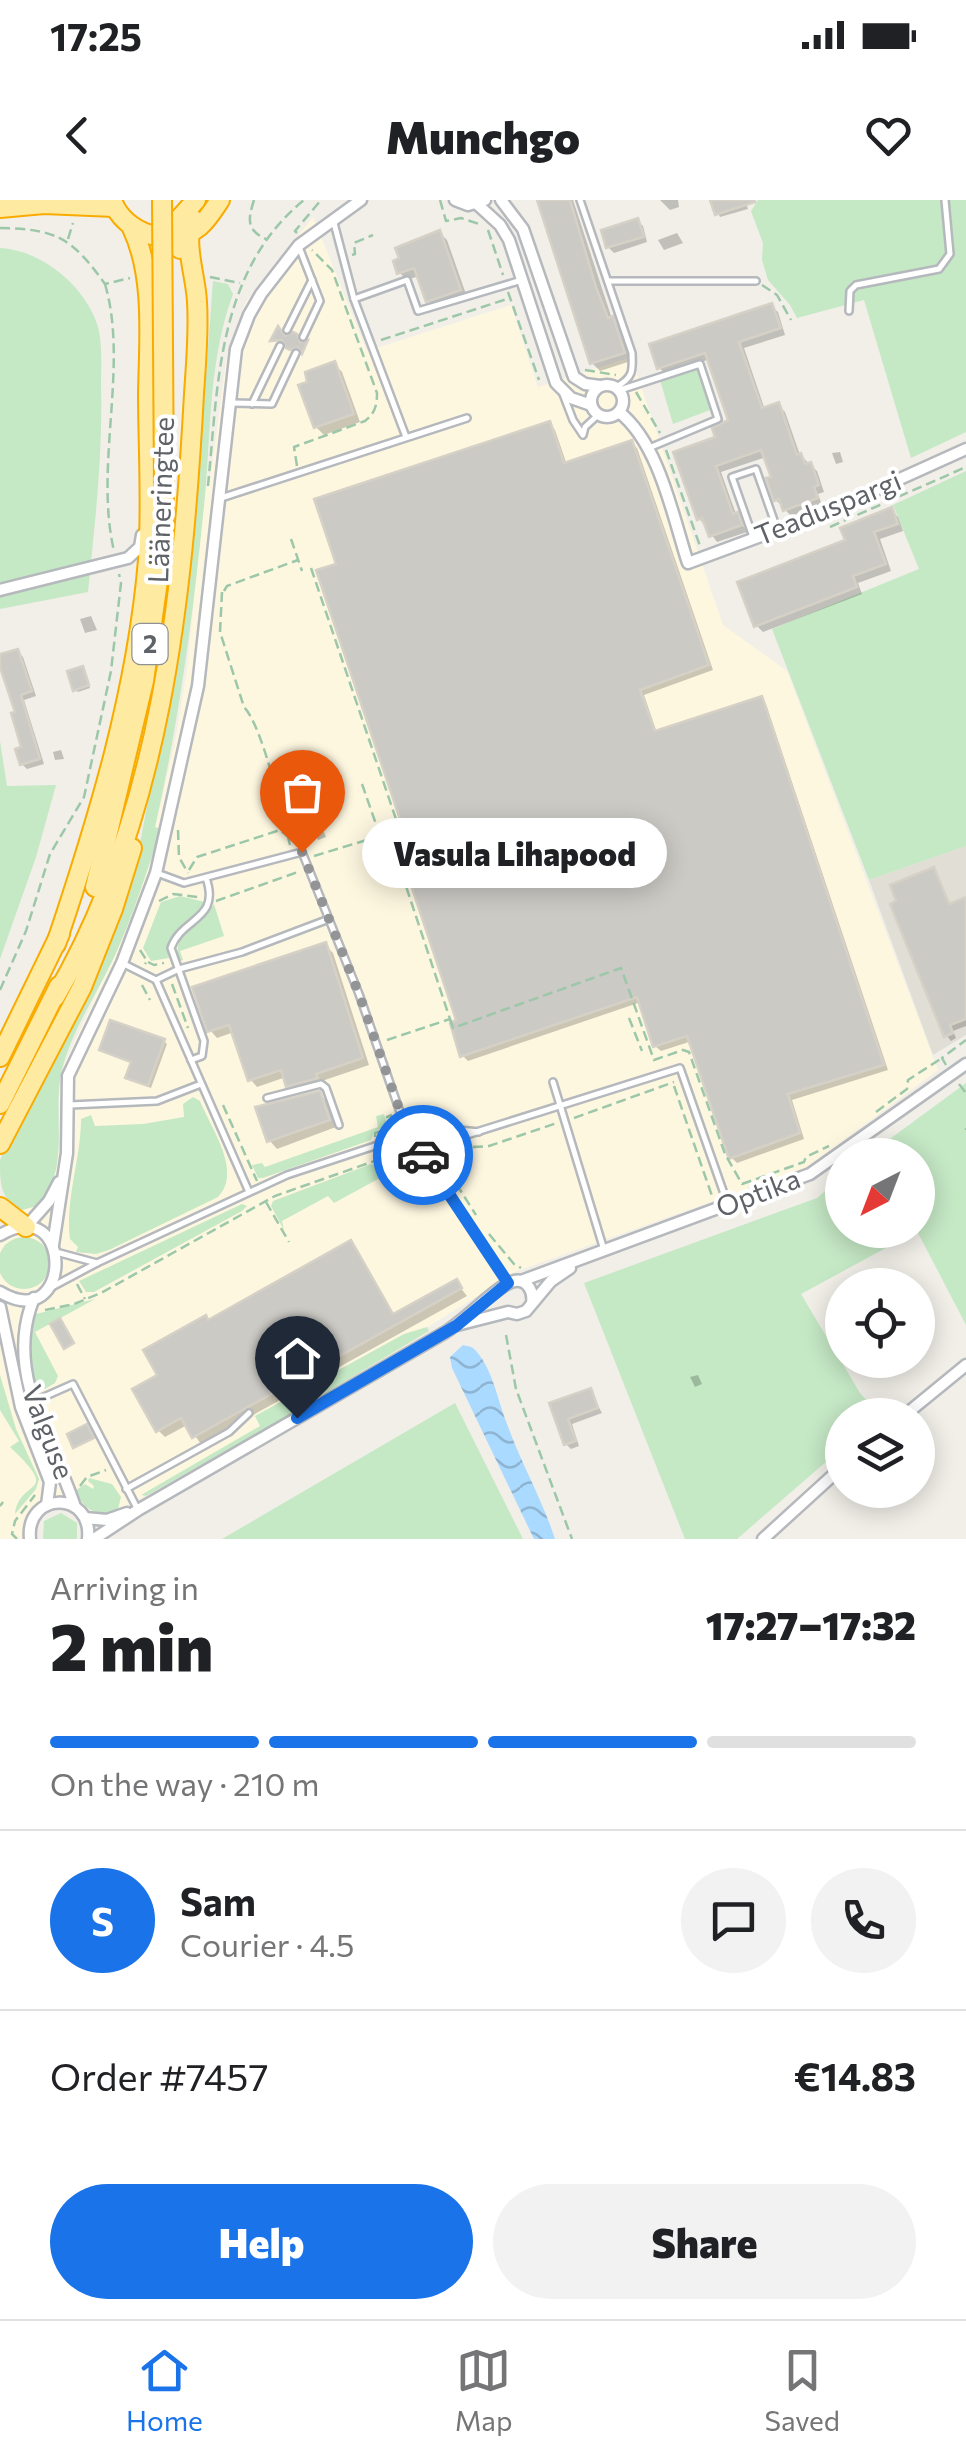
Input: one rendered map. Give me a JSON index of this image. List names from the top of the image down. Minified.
{"streets":{"highway":["Lääneringtee","2"],"street":["Teaduspargi","Optika","Valguse"]},"places":["Vasula Lihapood"],"north":"bottom left","page":{"status":"17:25","header":"Munchgo","bubble":"Vasula Lihapood","heading":["2 min","Arriving in","17:27–17:32"],"panel":["Sam","Courier · 4.5","Order #7457","€14.83"],"bar":"On the way · 210 m","round":"S","buttons":["Help","Share"],"tabs":["Home","Map","Saved"]}}
